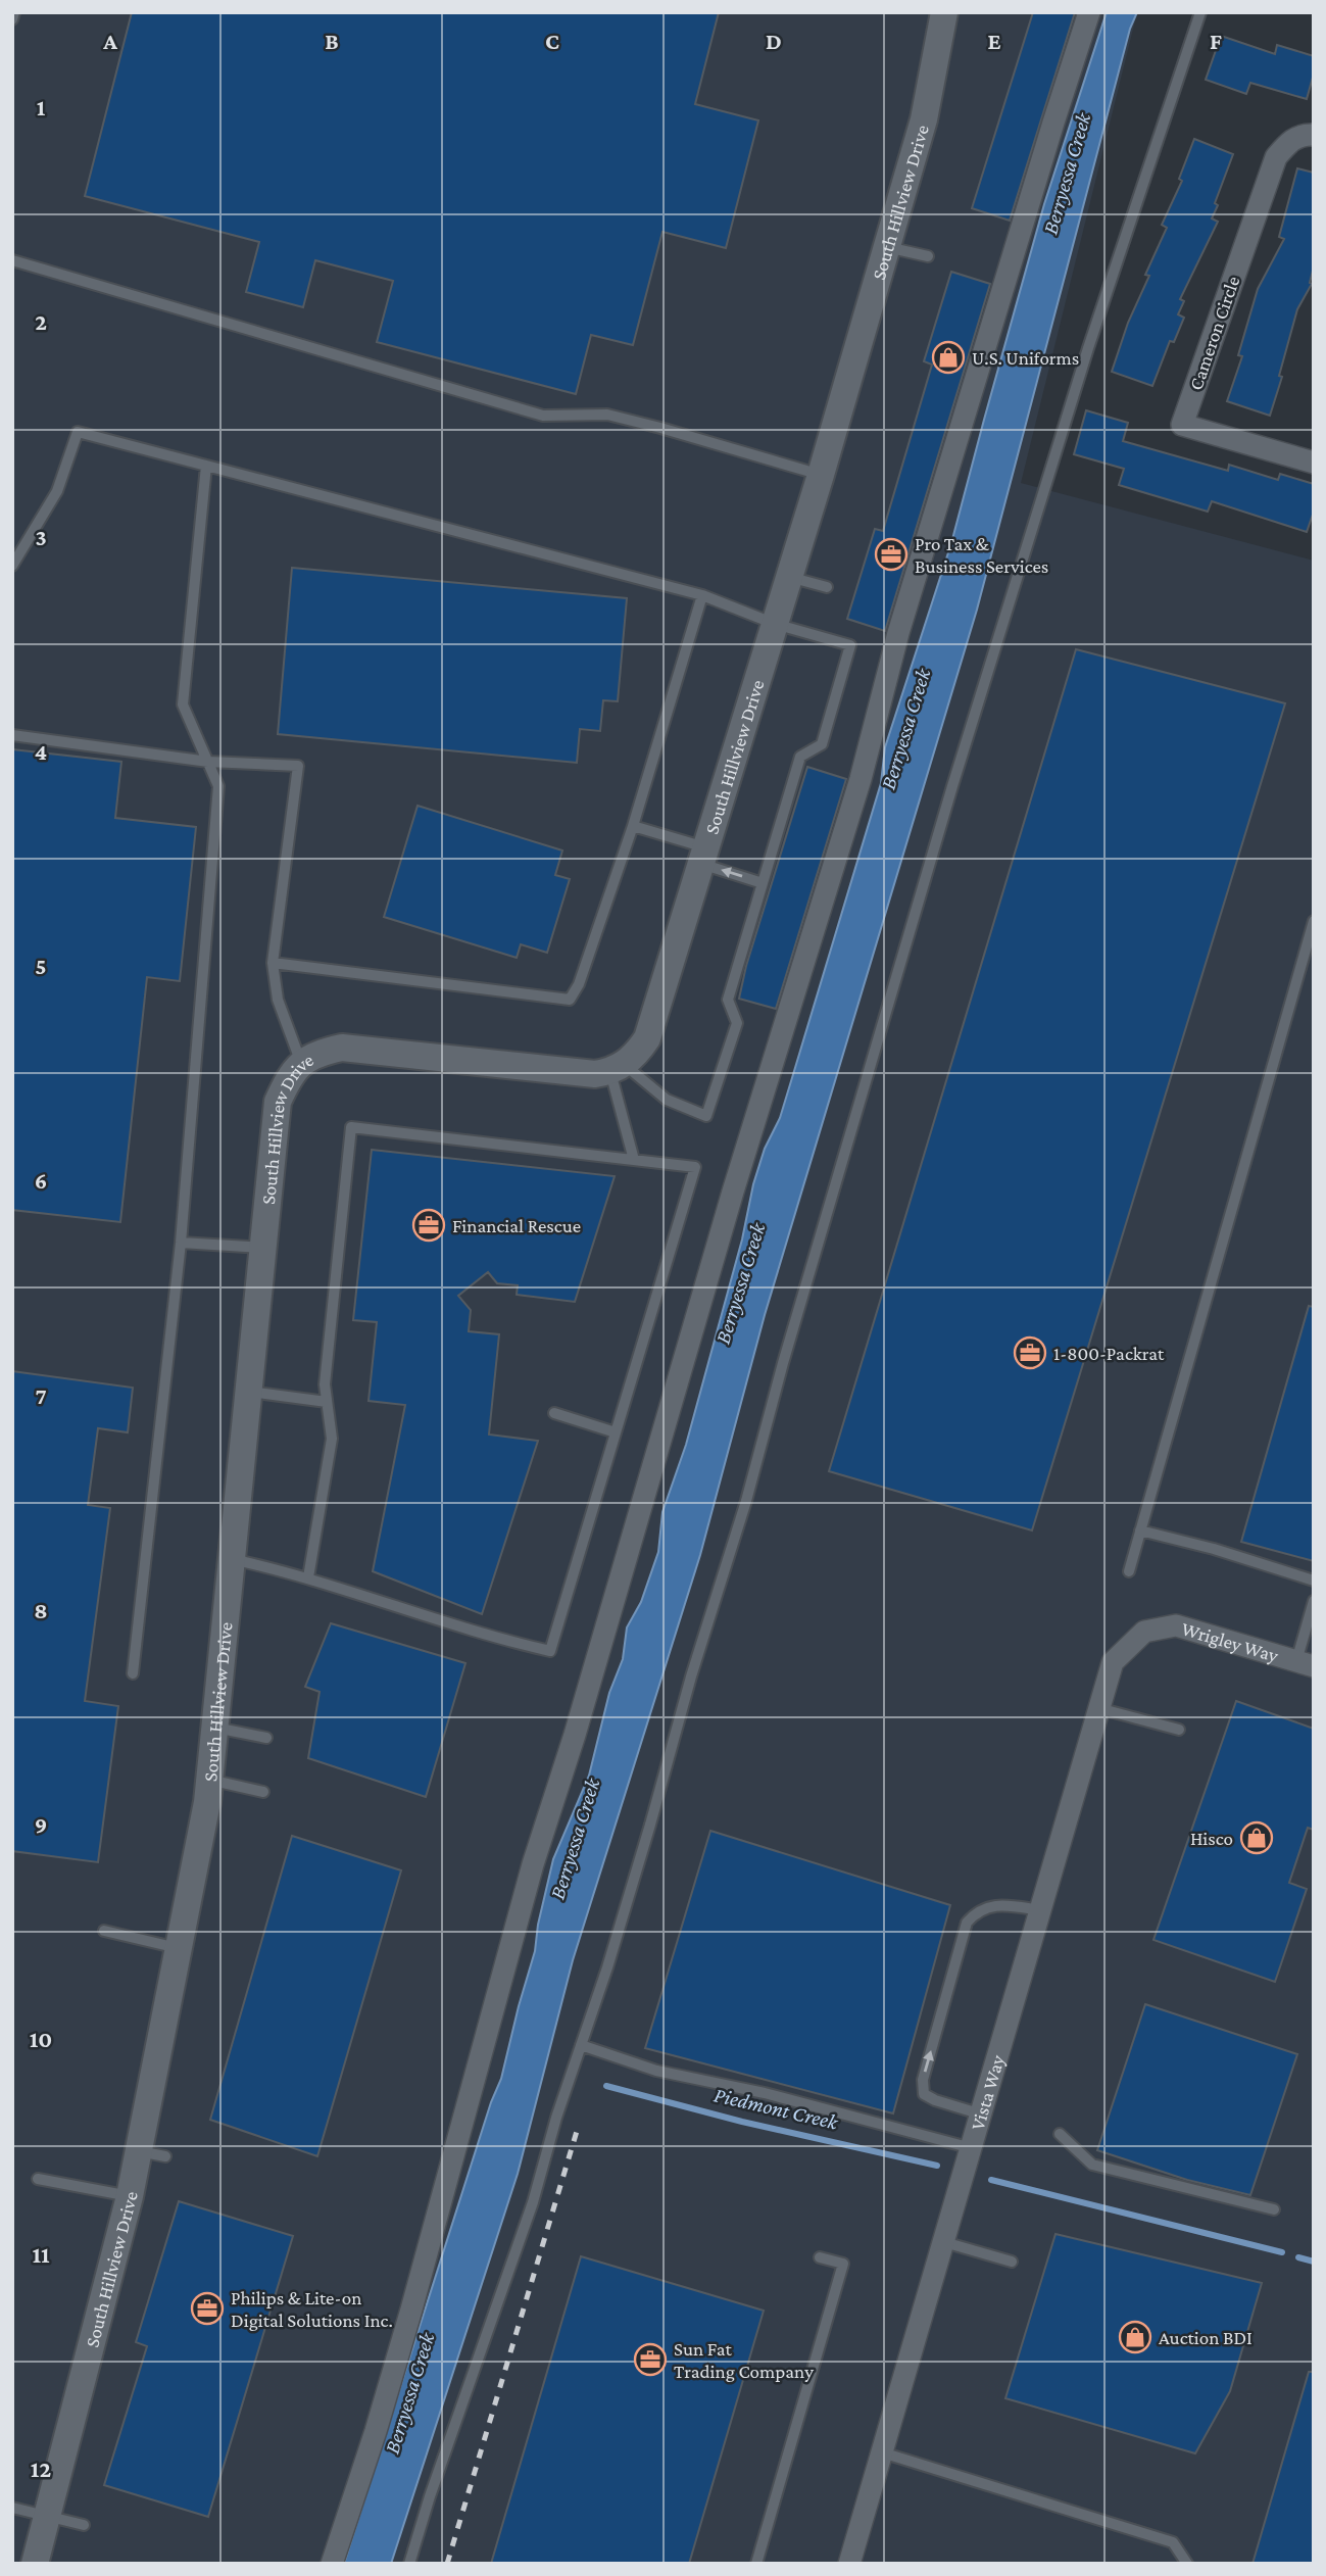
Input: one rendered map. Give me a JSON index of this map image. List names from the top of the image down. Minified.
{"streets":{"street":["South Hillview Drive","Cameron Circle","Wrigley Way","Vista Way"]},"crossings":[["Wrigley Way","Vista Way"]],"water":["Berryessa Creek","Piedmont Creek"],"places":{"shop":["U.S. Uniforms","Hisco","Auction BDI"],"office":["Pro Tax & Business Services","Financial Rescue","1-800-Packrat","Philips & Lite-on Digital Solutions Inc.","Sun Fat Trading Company"]},"grid":{"columns":["A","B","C","D","E","F"],"rows":["1","2","3","4","5","6","7","8","9","10","11","12"]}}
